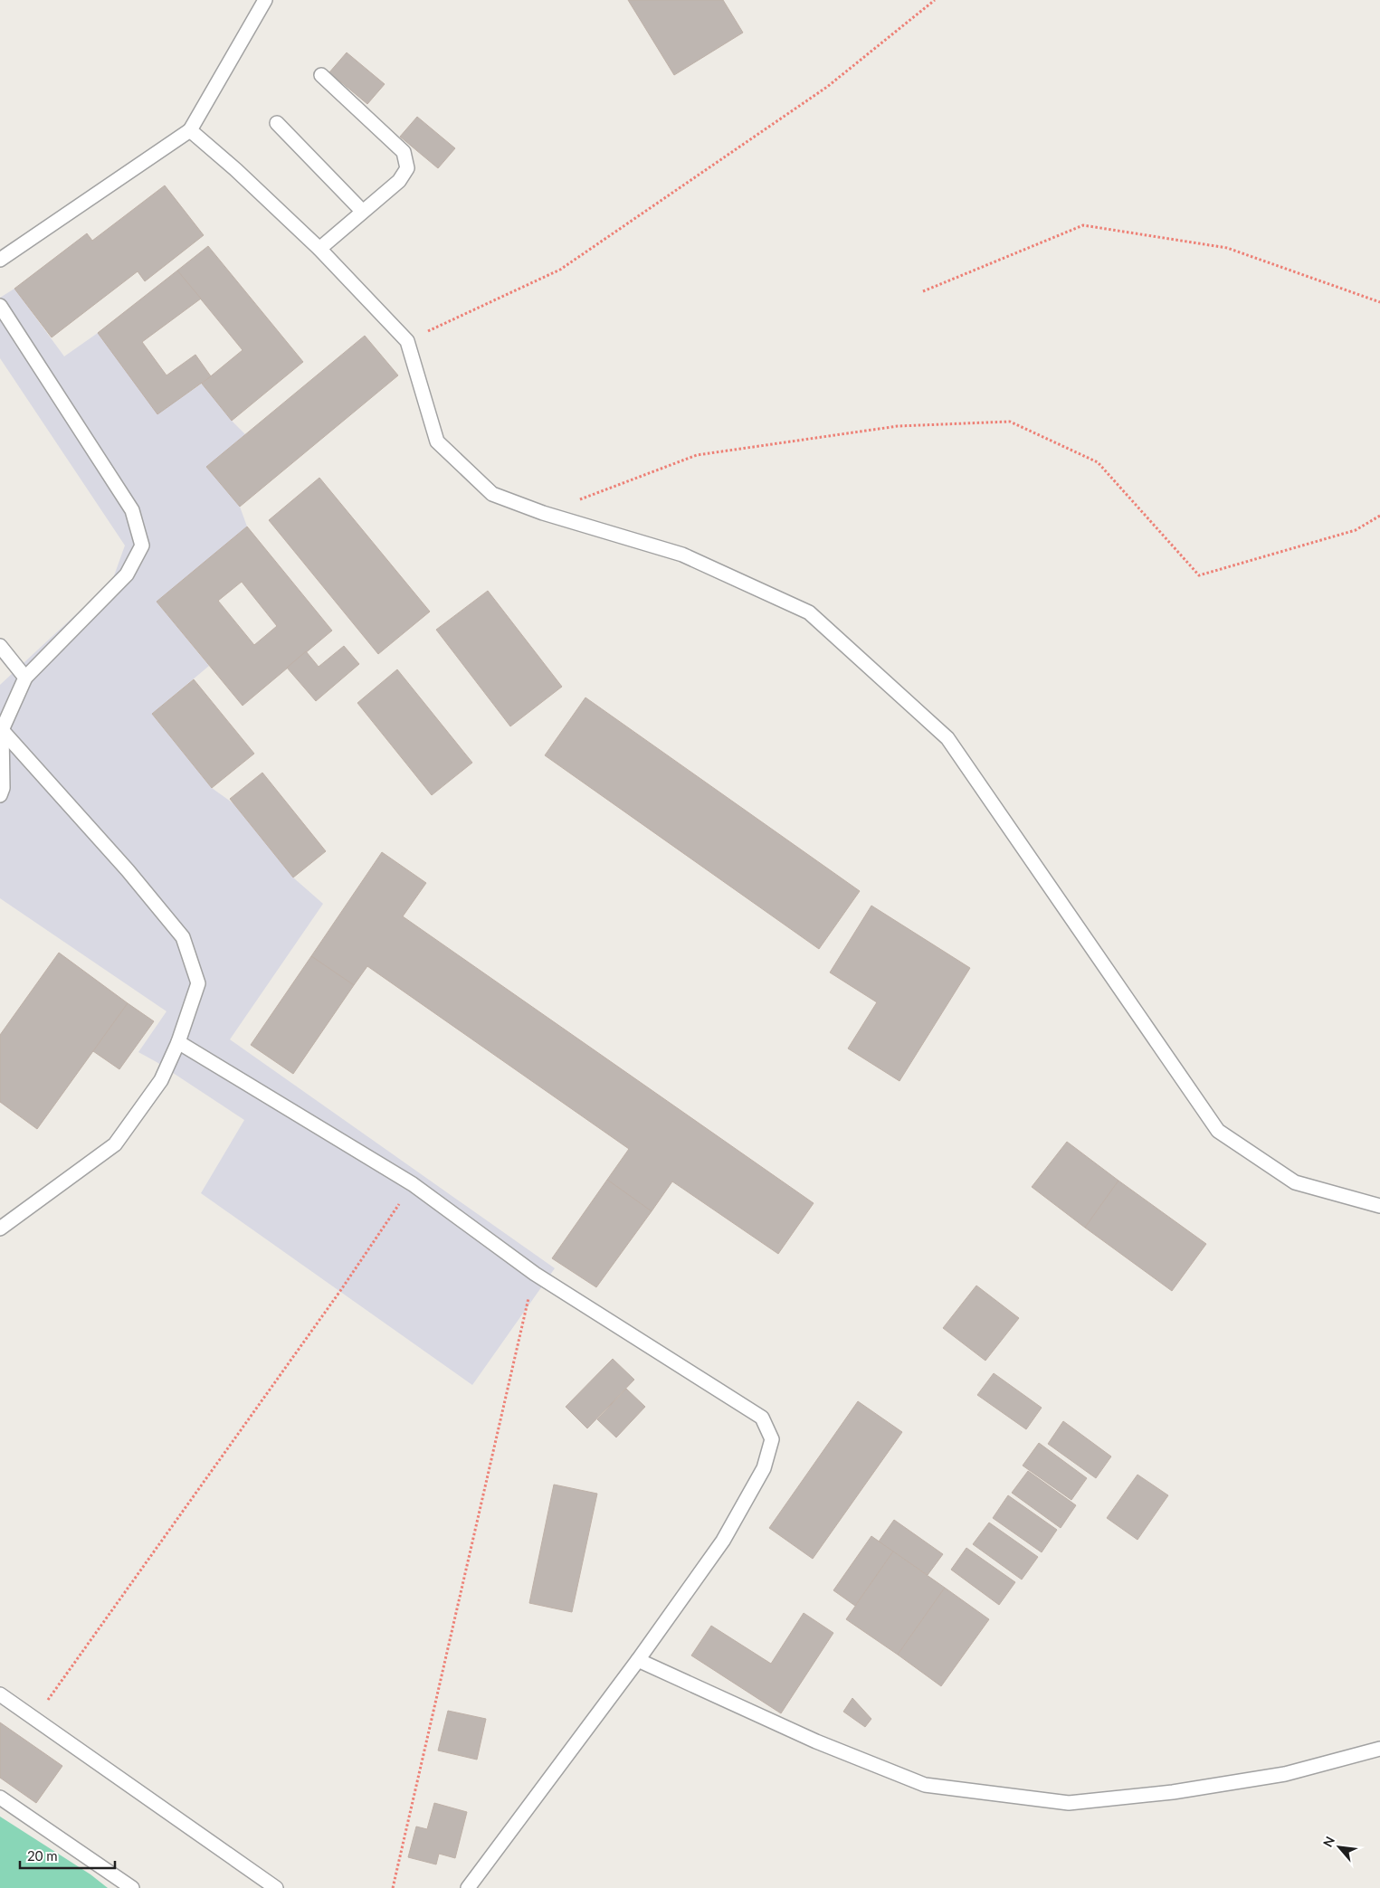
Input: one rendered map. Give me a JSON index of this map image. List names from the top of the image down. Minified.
{"scale_bar":"20 m","north":"top left"}
